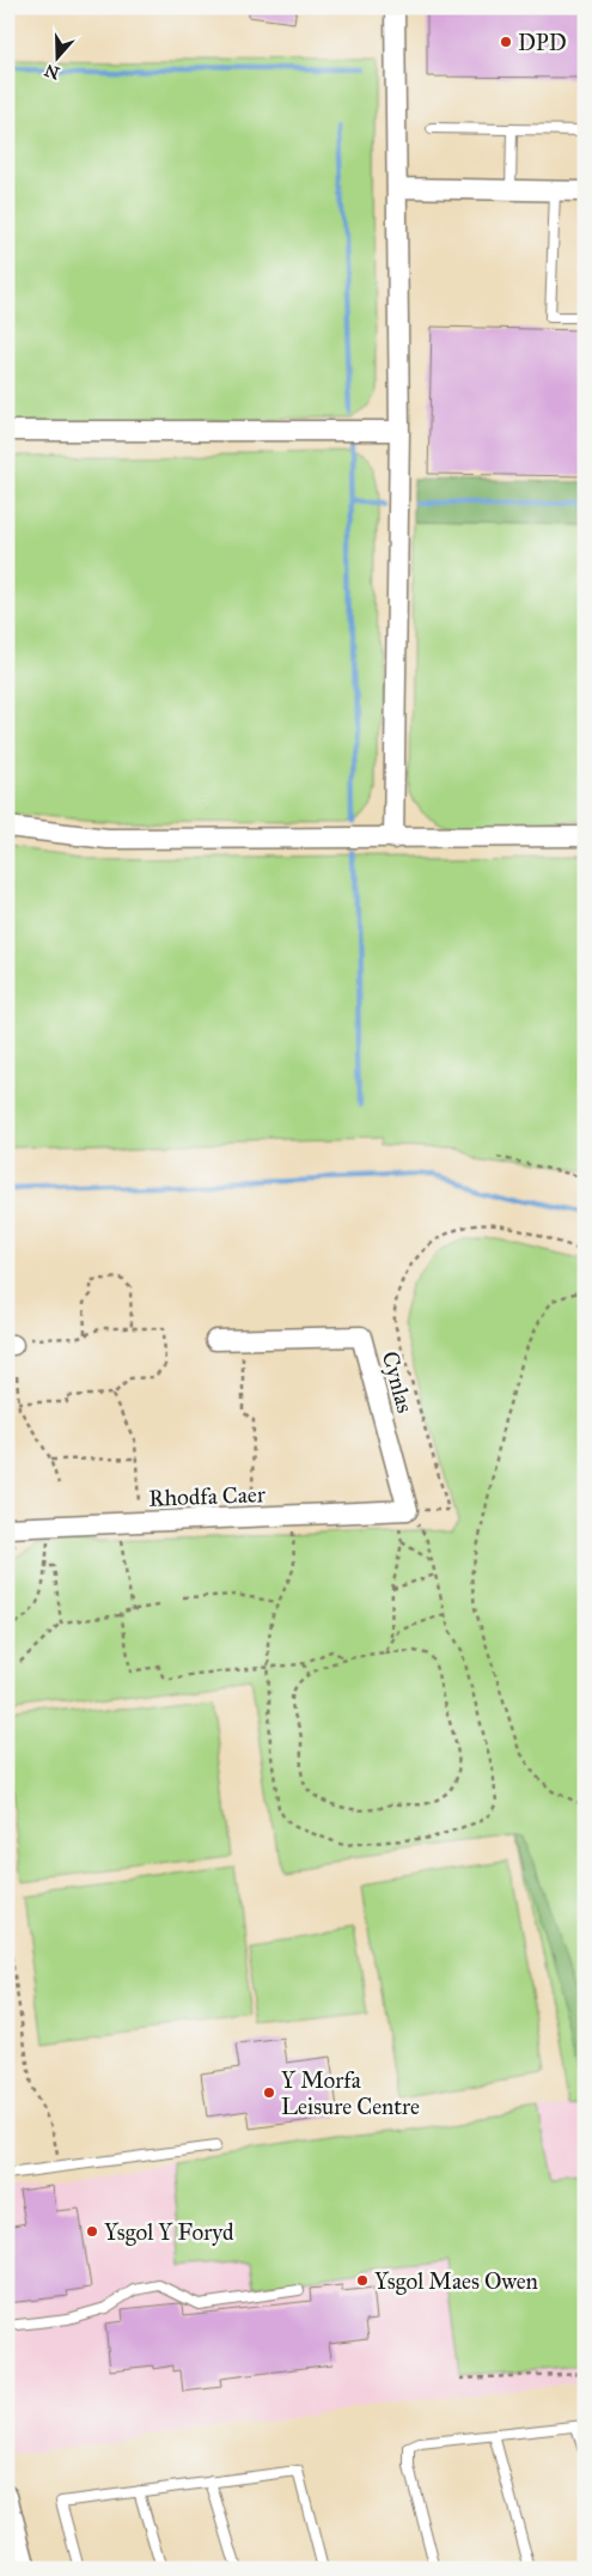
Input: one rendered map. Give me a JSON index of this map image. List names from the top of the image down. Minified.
{"streets":{"street":["Cynlas","Rhodfa Caer"]},"crossings":[["Cynlas","Rhodfa Caer"]],"places":["DPD","Y Morfa Leisure Centre","Ysgol Y Foryd","Ysgol Maes Owen"],"north":"bottom"}
